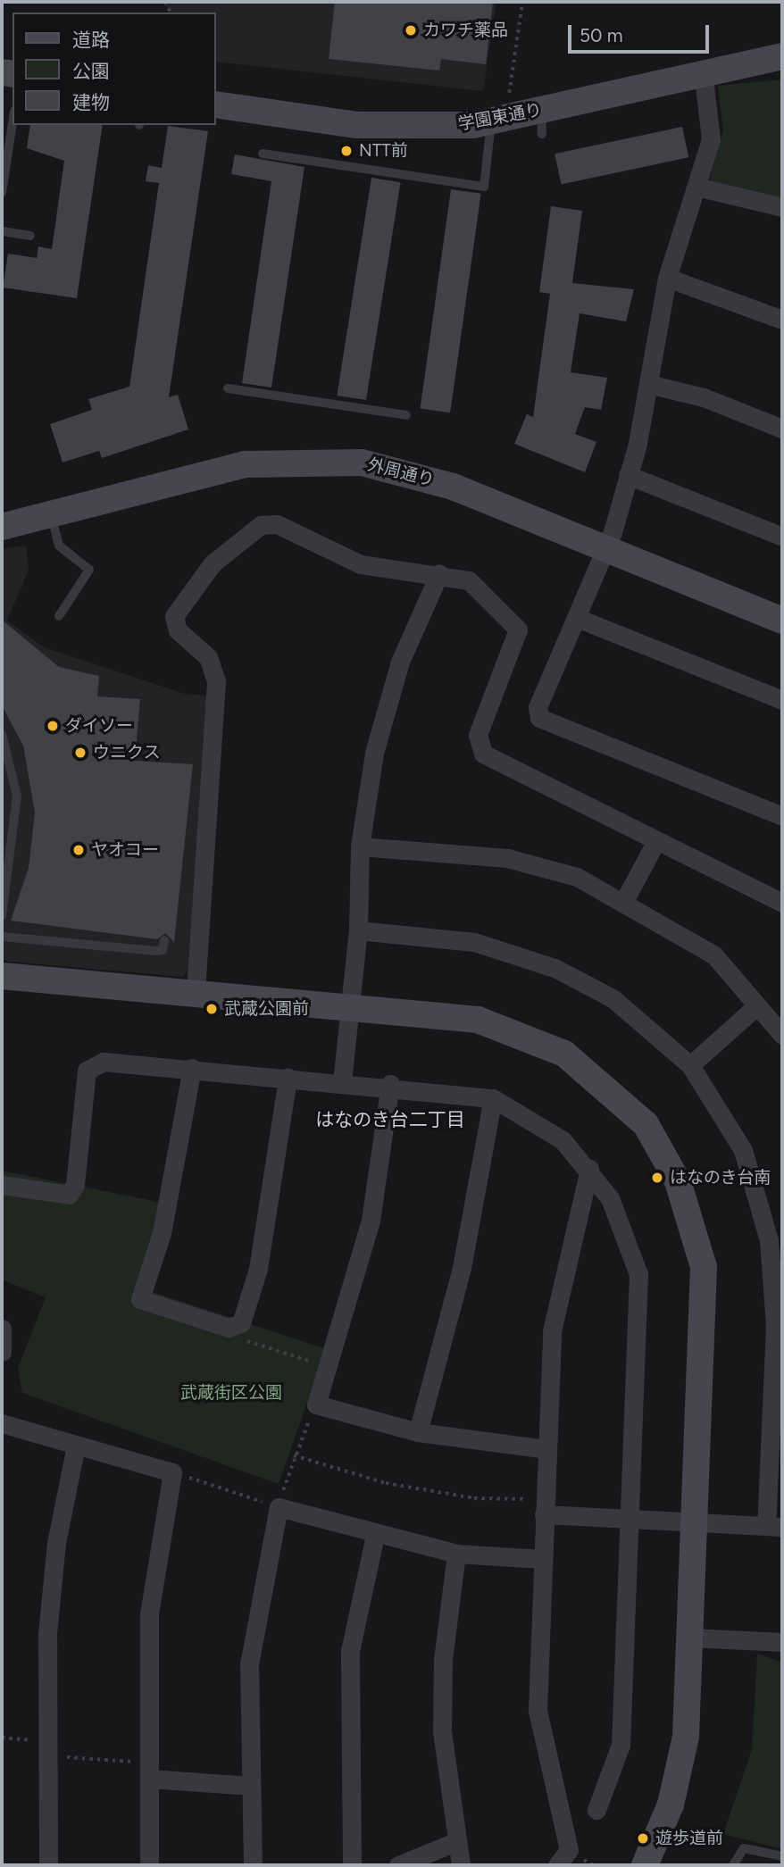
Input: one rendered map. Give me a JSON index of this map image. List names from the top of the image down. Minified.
{"streets":{"street":["学園東通り","外周通り"]},"districts":["はなのき台二丁目"],"parks":["武蔵街区公園"],"places":["カワチ薬品","NTT前","ダイソー","ウニクス","ヤオコー","武蔵公園前","はなのき台南","遊歩道前"],"legend":["道路","公園","建物"],"scale_bar":"50 m"}
